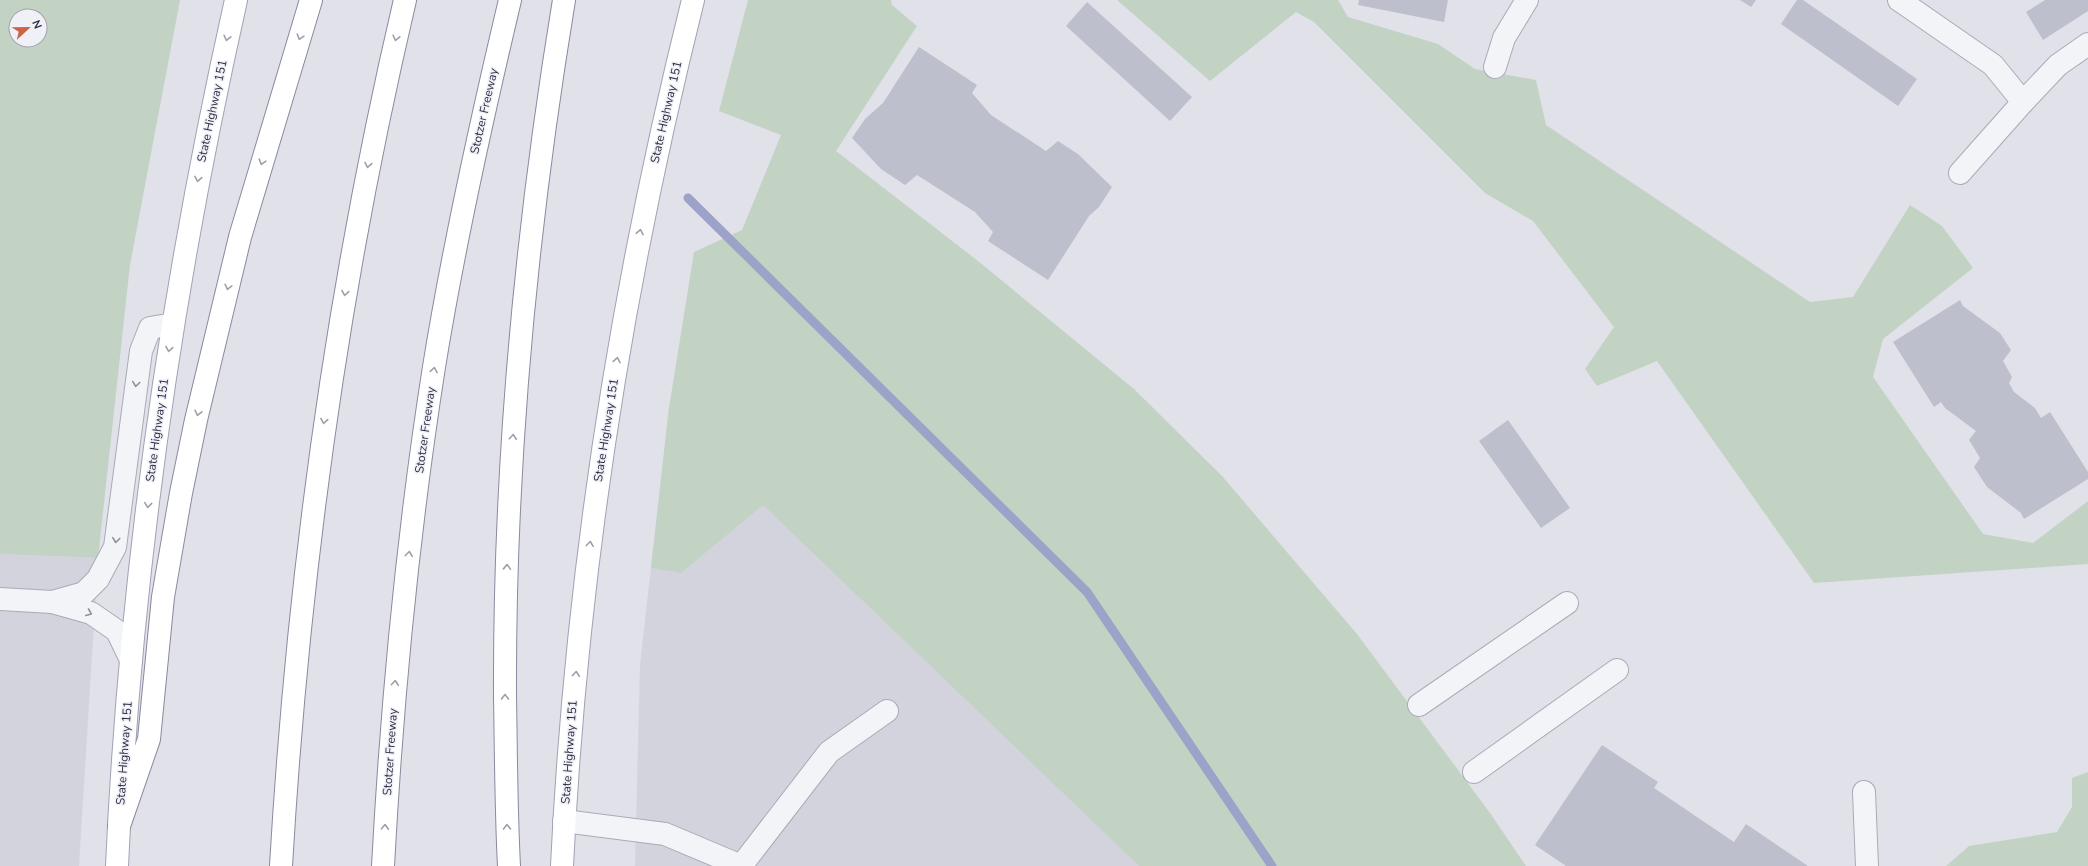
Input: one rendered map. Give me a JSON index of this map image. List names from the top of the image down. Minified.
{"streets":{"main road":["State Highway 151","Stotzer Freeway"]},"north":"right"}
